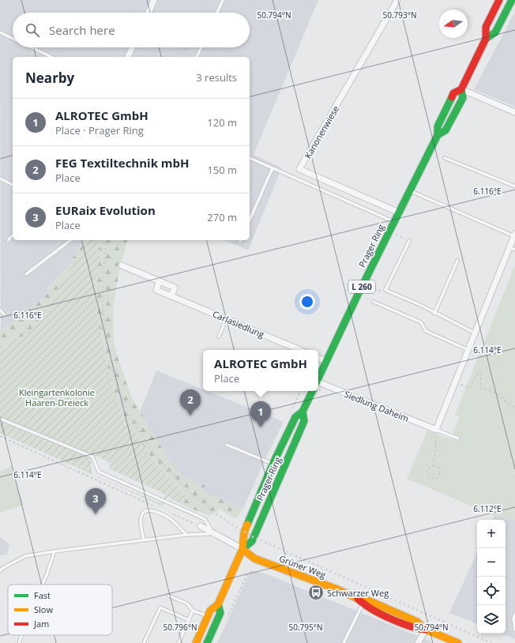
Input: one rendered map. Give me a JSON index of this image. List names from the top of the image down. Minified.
{"streets":{"main road":["Prager Ring","L 260","Grüner Weg"],"street":["Kanonenwiese","Carlasiedlung","Siedlung Daheim"]},"crossings":[["Kanonenwiese","Prager Ring"],["Prager Ring","Grüner Weg"]],"parks":["Kleingartenkolonie Haaren-Dreieck"],"places":{"bus stop":["Schwarzer Weg"]},"legend":["Fast","Slow","Jam"],"north":"left","page":{"search":"Search here","heading":["Nearby","3 results"],"list":[{"mark":"1","name":"ALROTEC GmbH","note":"Place · Prager Ring","value":"120 m"},{"mark":"2","name":"FEG Textiltechnik mbH","note":"Place","value":"150 m"},{"mark":"3","name":"EURaix Evolution","note":"Place","value":"270 m"}],"popup":["ALROTEC GmbH","Place"],"pins":["2","1","3"],"map_buttons":["+","−"]},"coordinates":["50.794°N","50.793°N","6.116°E","6.114°E","6.112°E","50.796°N","50.795°N"]}
